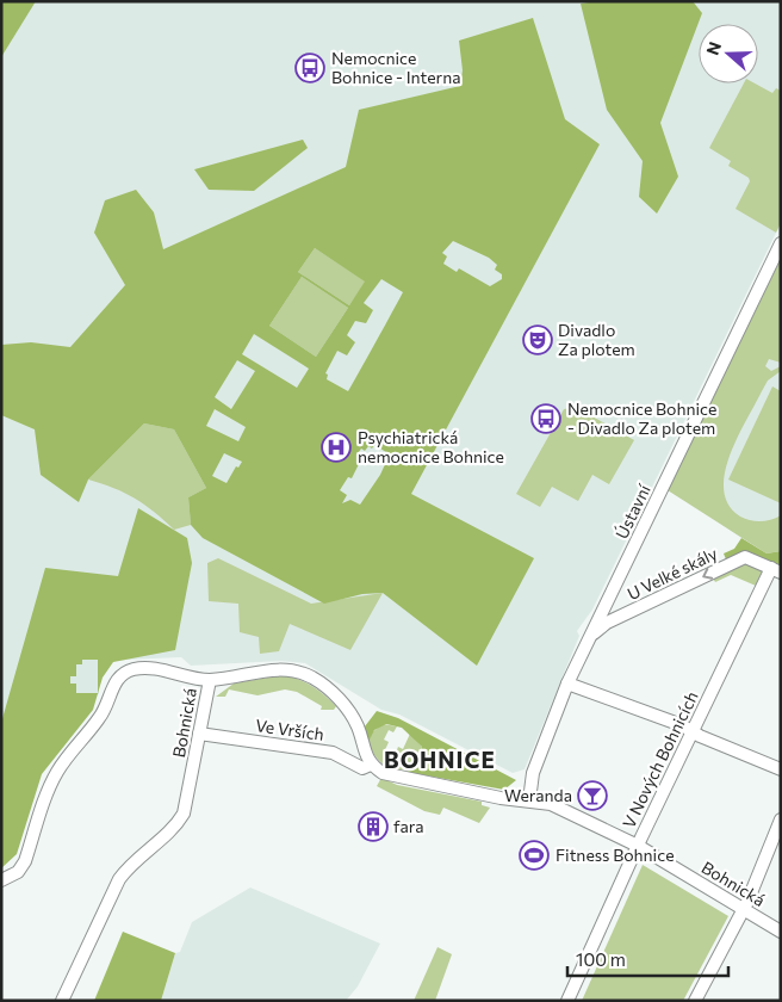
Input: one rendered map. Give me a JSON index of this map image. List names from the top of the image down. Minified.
{"streets":{"street":["Ústavní","U Velké skály","Bohnická","Ve Vrších","V Nových Bohnicích"]},"crossings":[["Ústavní","U Velké skály"],["Ústavní","Bohnická"],["U Velké skály","V Nových Bohnicích"],["Bohnická","Ve Vrších"],["Bohnická","V Nových Bohnicích"]],"one_way":["U Velké skály"],"districts":["BOHNICE"],"places":{"bus stop":["Nemocnice Bohnice - Interna","Nemocnice Bohnice - Divadlo Za plotem"],"theatre":["Divadlo Za plotem"],"hospital":["Psychiatrická nemocnice Bohnice"],"bar":["Weranda"],"building":["fara"],"sports":["Fitness Bohnice"]},"scale_bar":"100 m","north":"left"}
